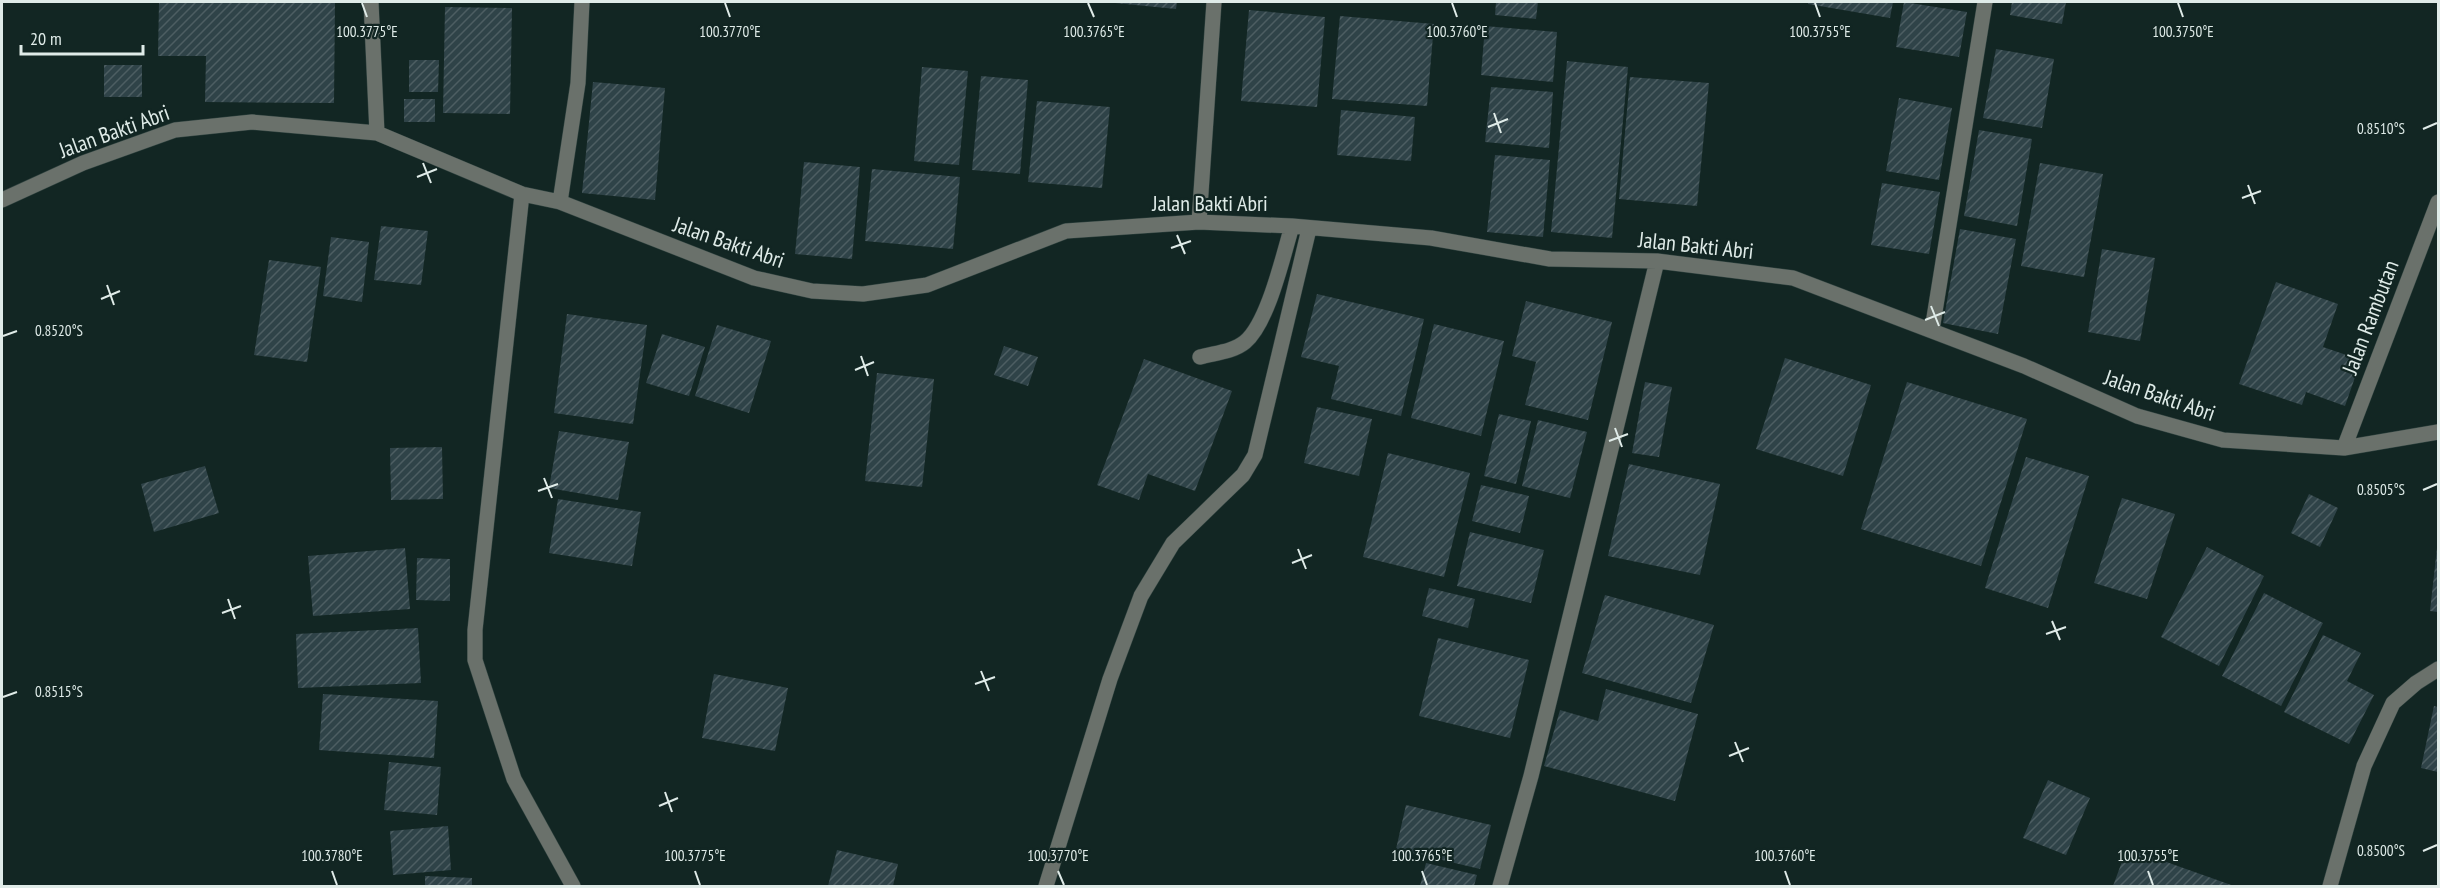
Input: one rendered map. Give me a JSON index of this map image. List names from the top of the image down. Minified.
{"streets":{"street":["Jalan Bakti Abri","Jalan Rambutan"]},"crossings":[["Jalan Bakti Abri","Jalan Rambutan"]],"scale_bar":"20 m","coordinates":["100.3775°E","100.3770°E","100.3765°E","100.3760°E","100.3755°E","100.3750°E","0.8510°S","0.8520°S","0.8505°S","0.8515°S","0.8500°S","100.3780°E"]}
